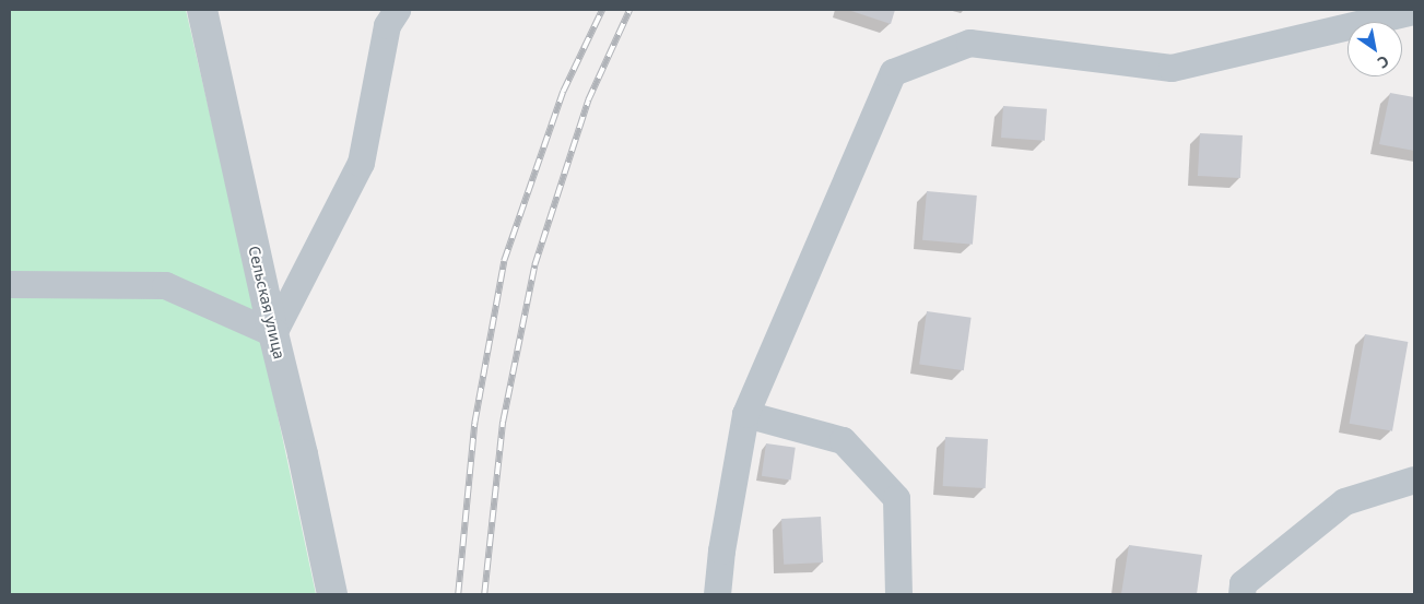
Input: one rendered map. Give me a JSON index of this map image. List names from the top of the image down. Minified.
{"streets":{"street":["Сельская улица"]},"north":"bottom right"}
